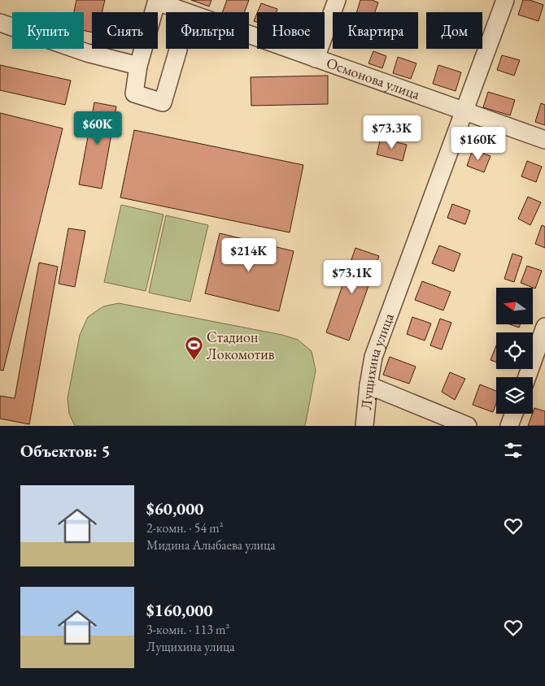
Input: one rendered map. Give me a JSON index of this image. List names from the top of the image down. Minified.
{"streets":{"street":["Осмонова улица","Лущихина улица"]},"crossings":[["Осмонова улица","Лущихина улица"]],"places":{"sports":["Стадион Локомотив"]},"north":"left","page":{"chip":["Купить","Снять","Фильтры","Новое","Квартира","Дом"],"price":["$60K","$73.3K","$160K","$214K","$73.1K"],"heading":"Объектов: 5","list":[{"name":"$60,000","note":"2-комн. · 54 m² · Мидина Алыбаева улица"},{"name":"$160,000","note":"3-комн. · 113 m² · Лущихина улица"}]}}
